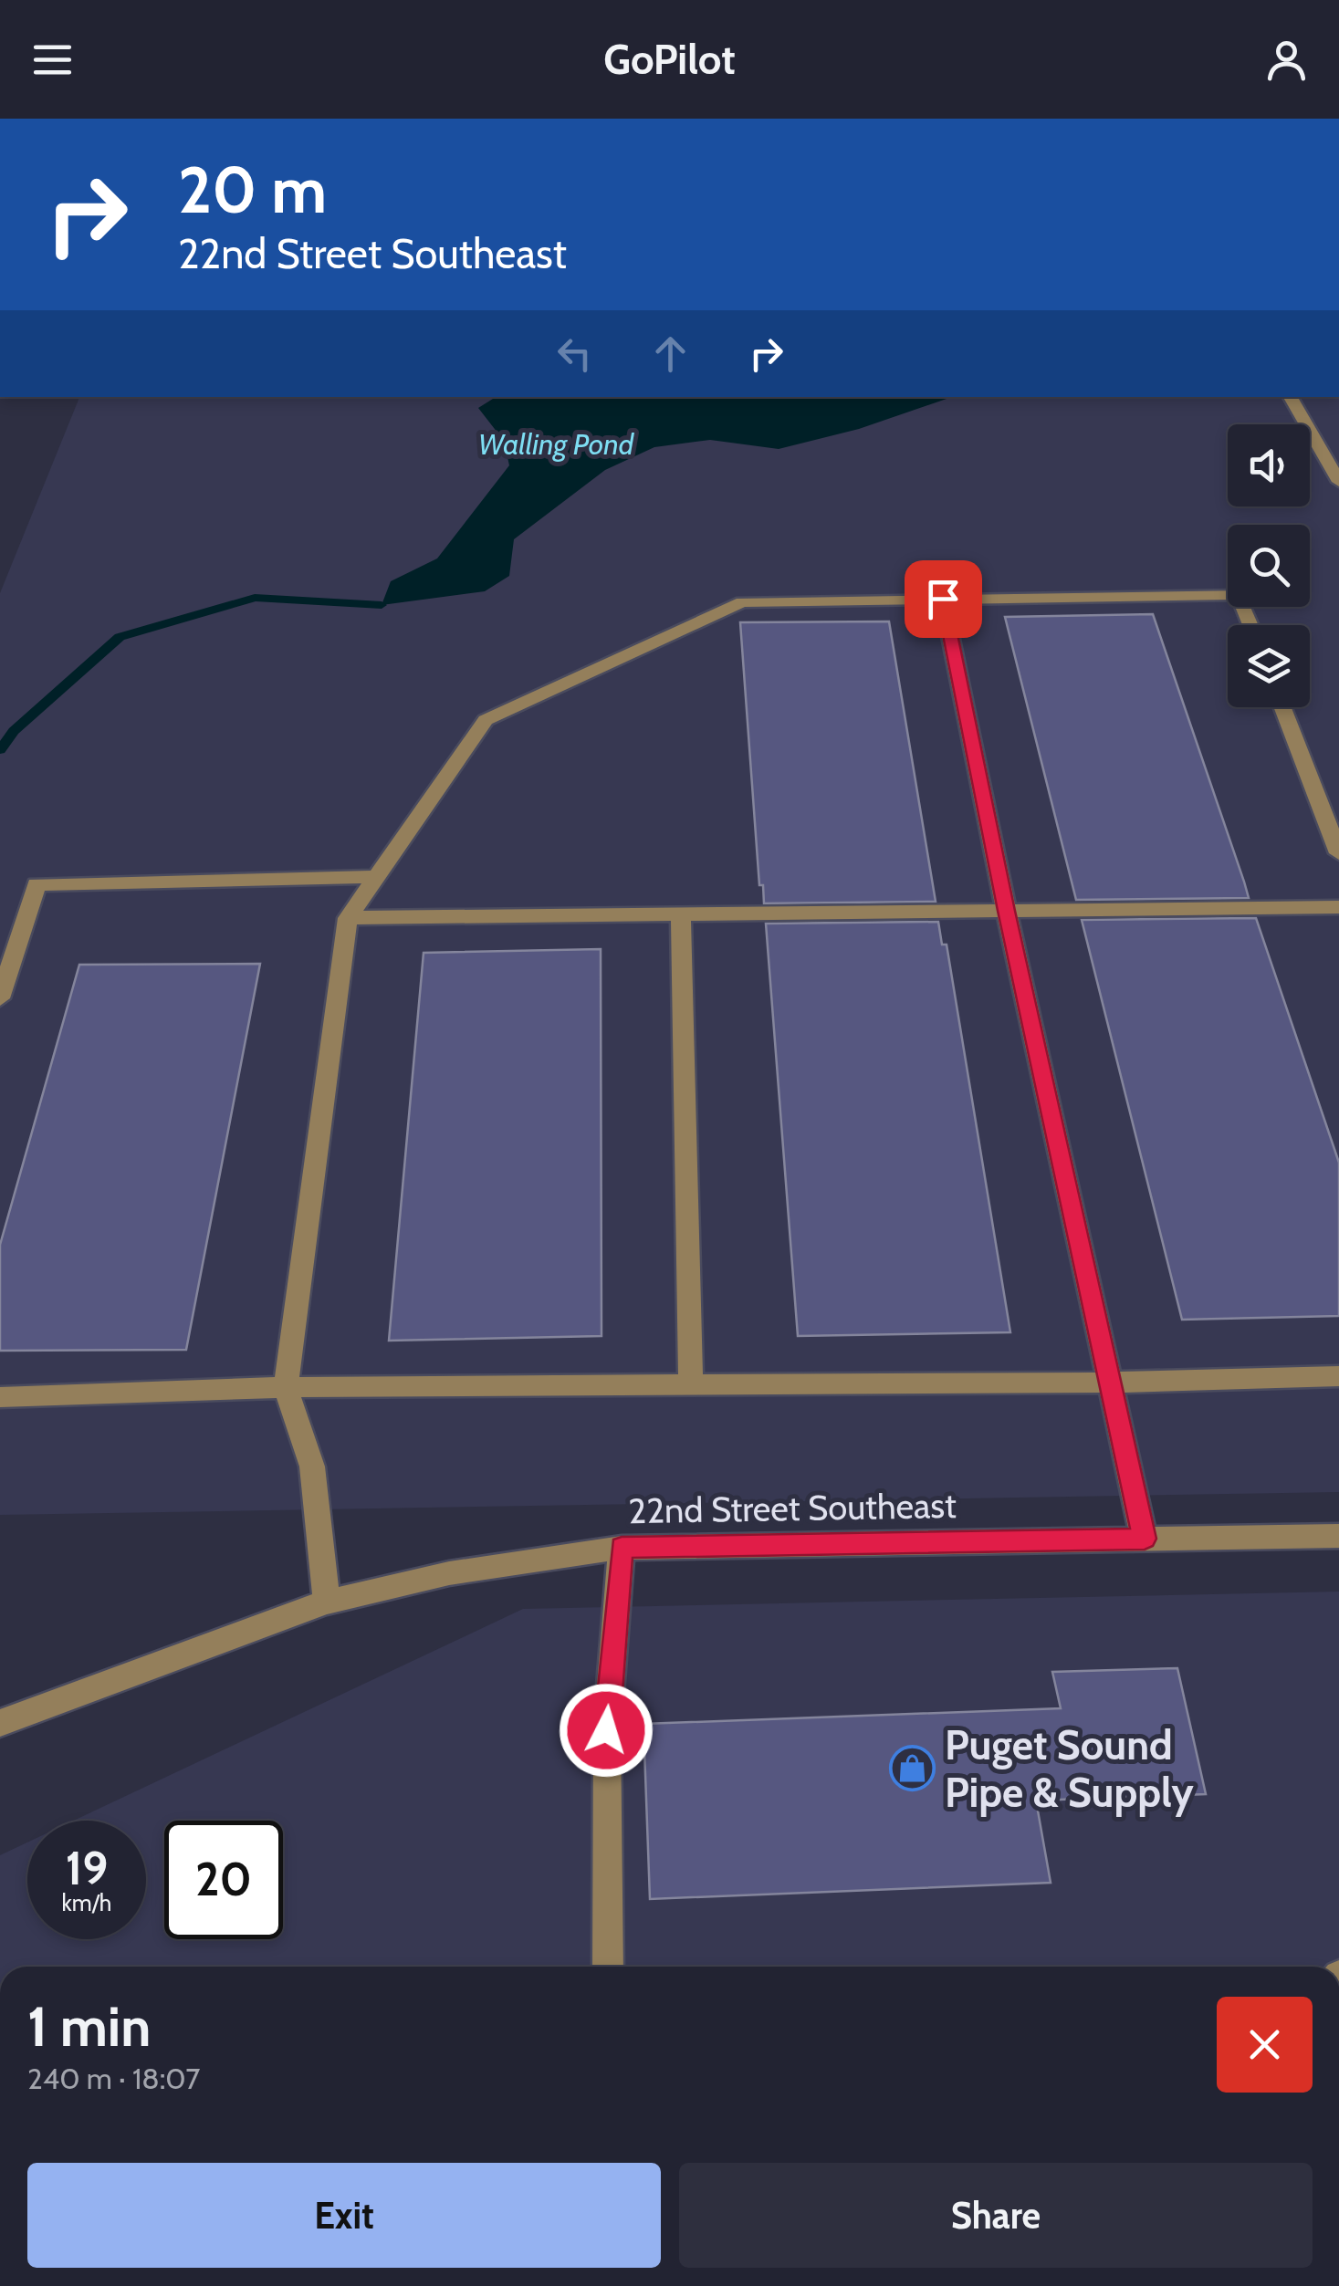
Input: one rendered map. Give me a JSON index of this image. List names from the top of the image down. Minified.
{"streets":{"street":["22nd Street Southeast"]},"water":["Walling Pond"],"places":{"shop":["Puget Sound Pipe & Supply"]},"page":{"header":"GoPilot","turn":["20 m","22nd Street Southeast"],"speed":"19 km/h","limit":"20","heading":["1 min","240 m · 18:07"],"buttons":["Exit","Share"]}}
